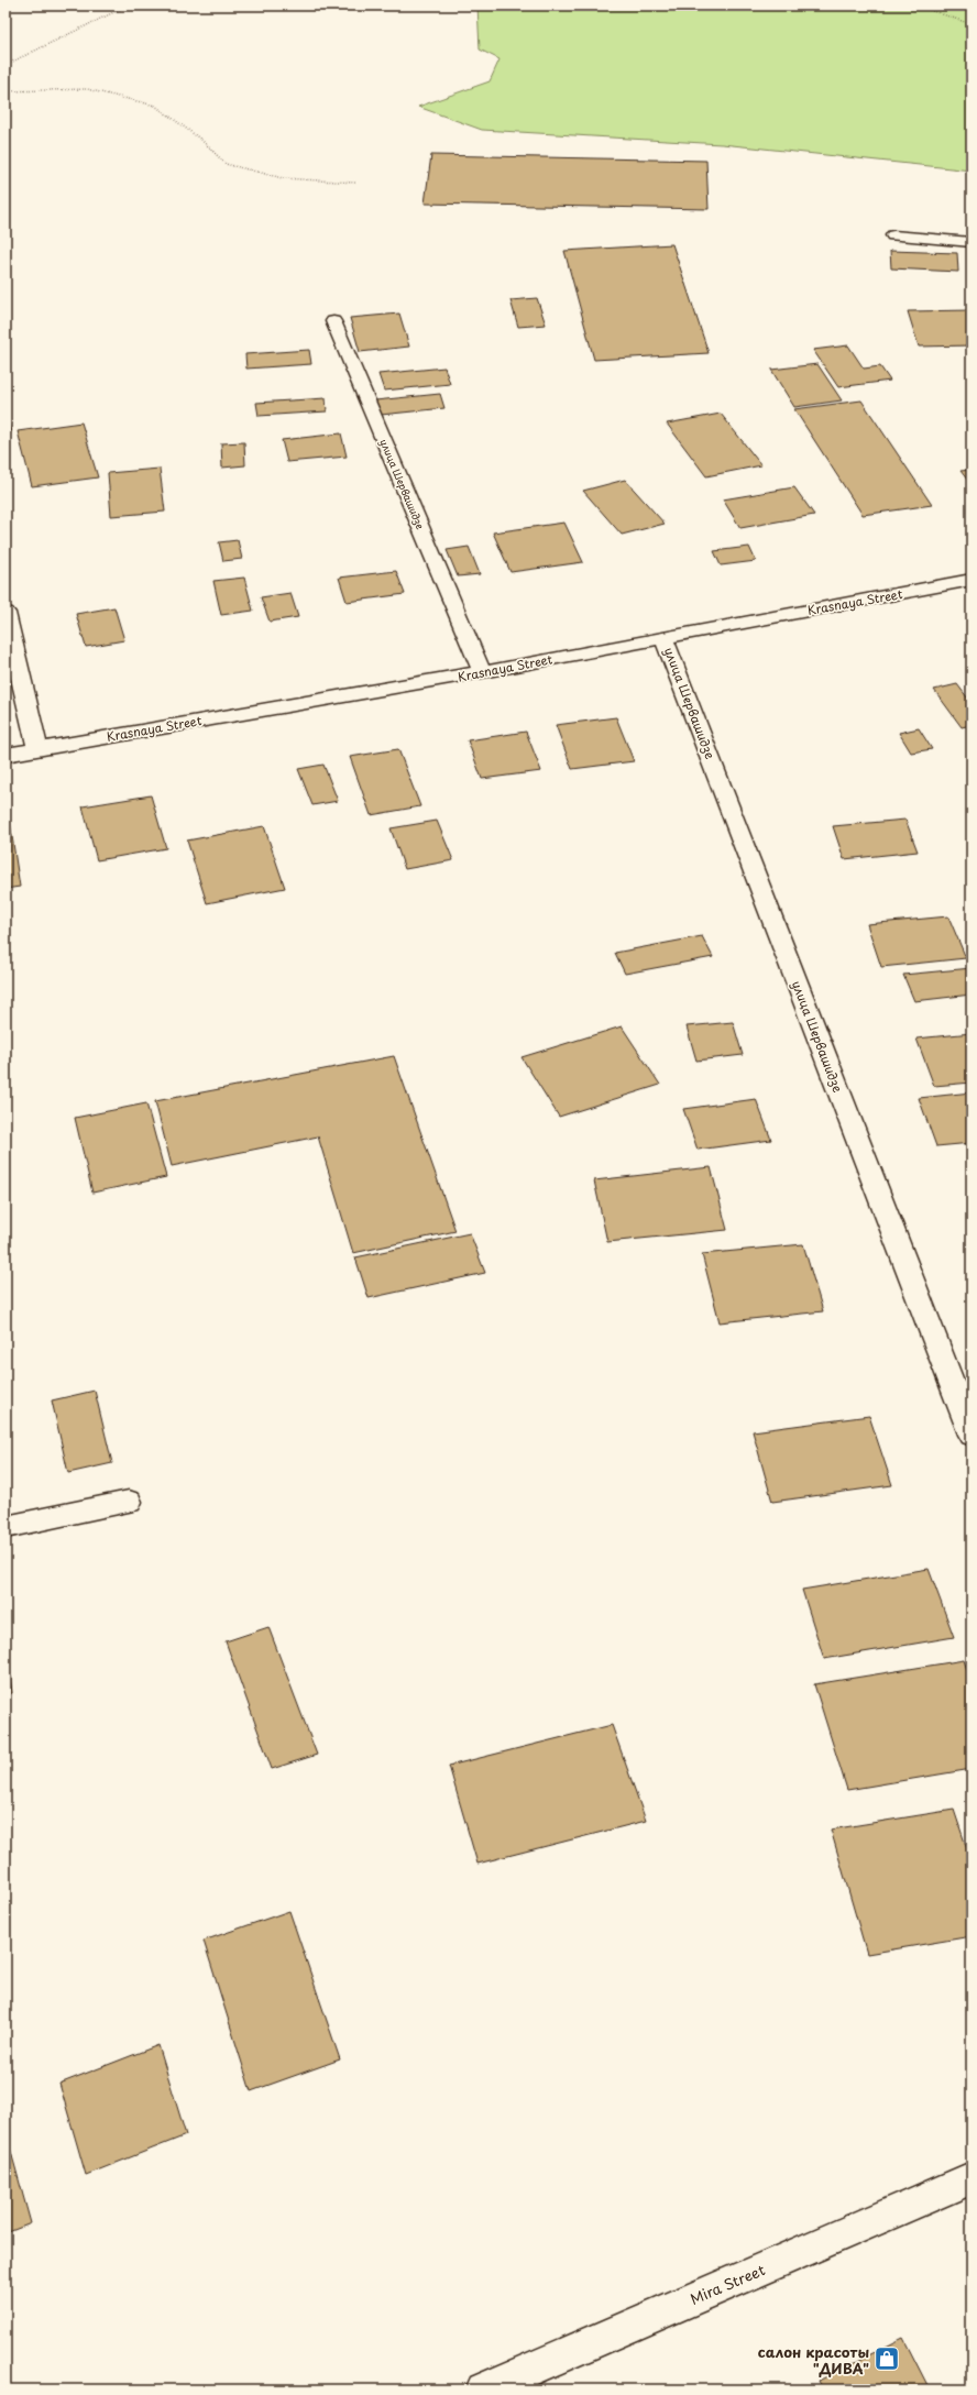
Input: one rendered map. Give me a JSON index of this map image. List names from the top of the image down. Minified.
{"streets":{"street":["улица Шервашидзе","Krasnaya Street","Mira Street"]},"crossings":[["улица Шервашидзе","Krasnaya Street"]],"places":{"shop":["салон красоты \"ДИВА\""]}}
